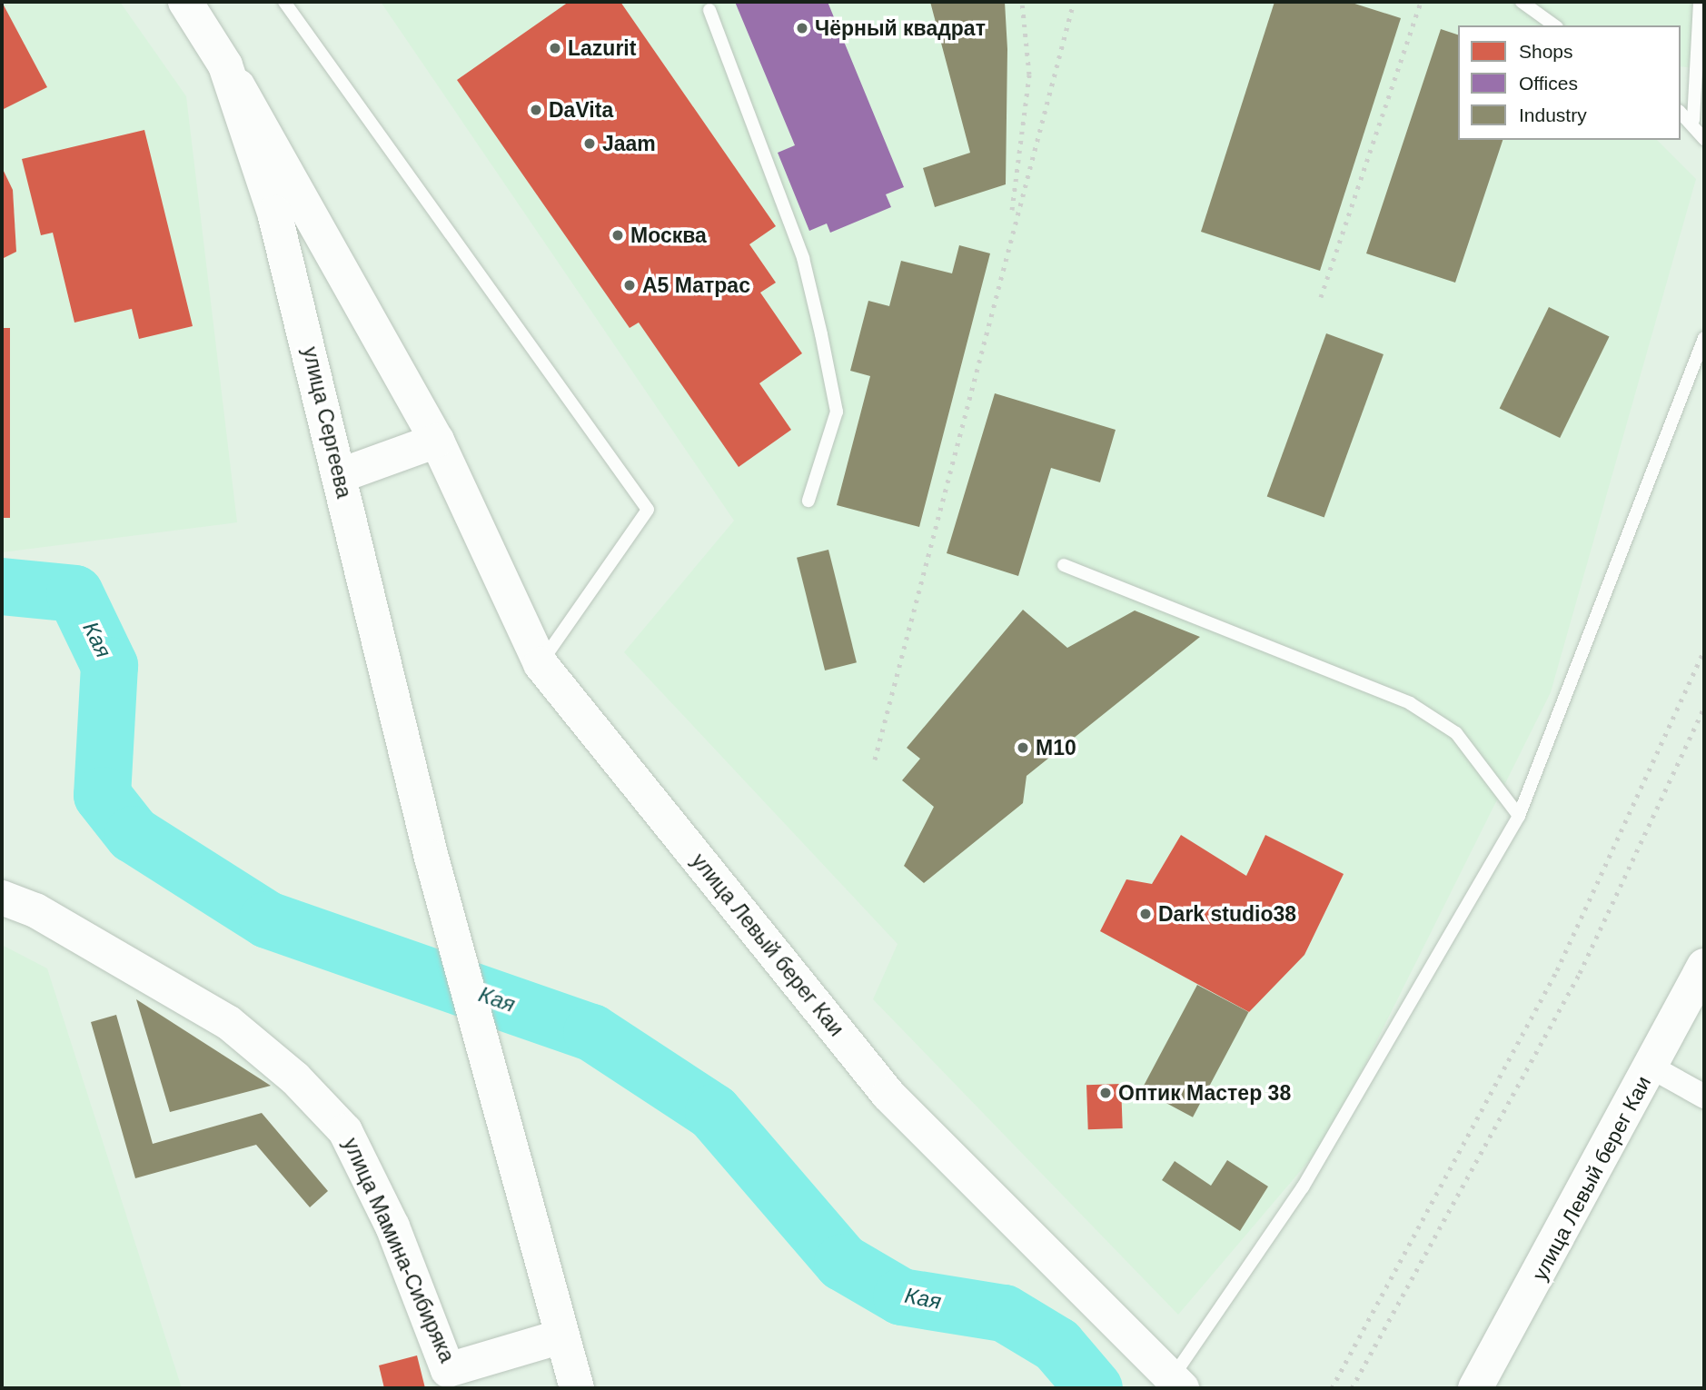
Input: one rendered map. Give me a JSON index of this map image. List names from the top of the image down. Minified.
{"streets":{"street":["улица Сергеева","улица Левый берег Каи","улица Мамина-Сибиряка"]},"crossings":[["улица Сергеева","улица Левый берег Каи"],["улица Сергеева","улица Мамина-Сибиряка"]],"water":["Кая"],"places":["Чёрный квадрат","Lazurit","DaVita","Jaam","Москва","А5 Матрас","M10","Dark studio38","Оптик Мастер 38"],"legend":["Shops","Offices","Industry"]}
